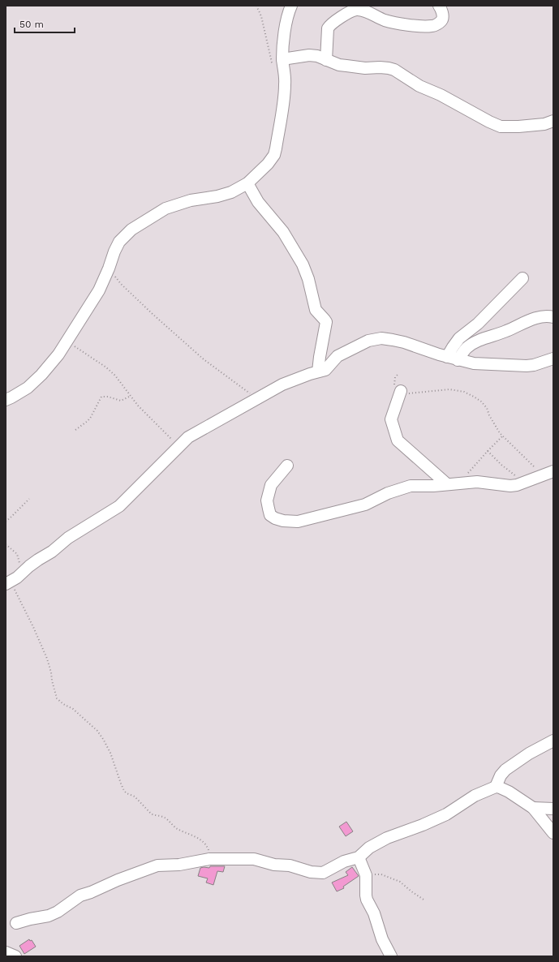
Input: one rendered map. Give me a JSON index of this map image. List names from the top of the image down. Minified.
{"scale_bar":"50 m"}
